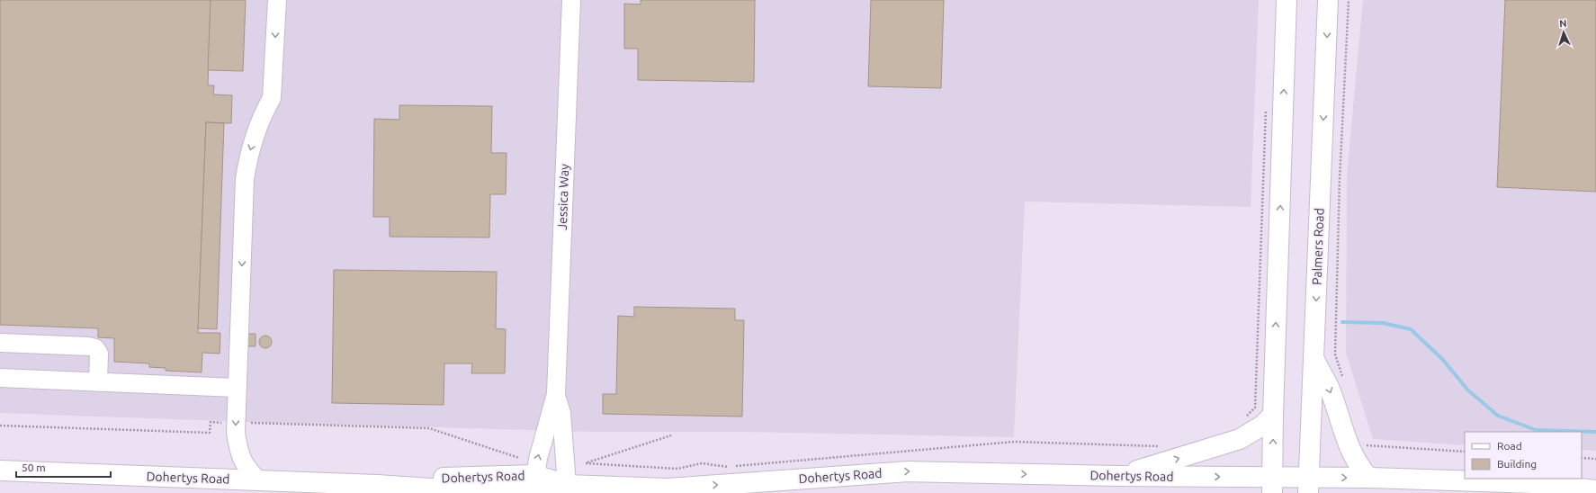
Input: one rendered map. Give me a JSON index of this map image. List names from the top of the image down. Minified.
{"streets":{"main road":["Palmers Road","Dohertys Road"],"street":["Jessica Way"]},"crossings":[["Jessica Way","Dohertys Road"],["Palmers Road","Dohertys Road"]],"one_way":["Dohertys Road"],"legend":["Road","Building"],"scale_bar":"50 m","north":"top"}
